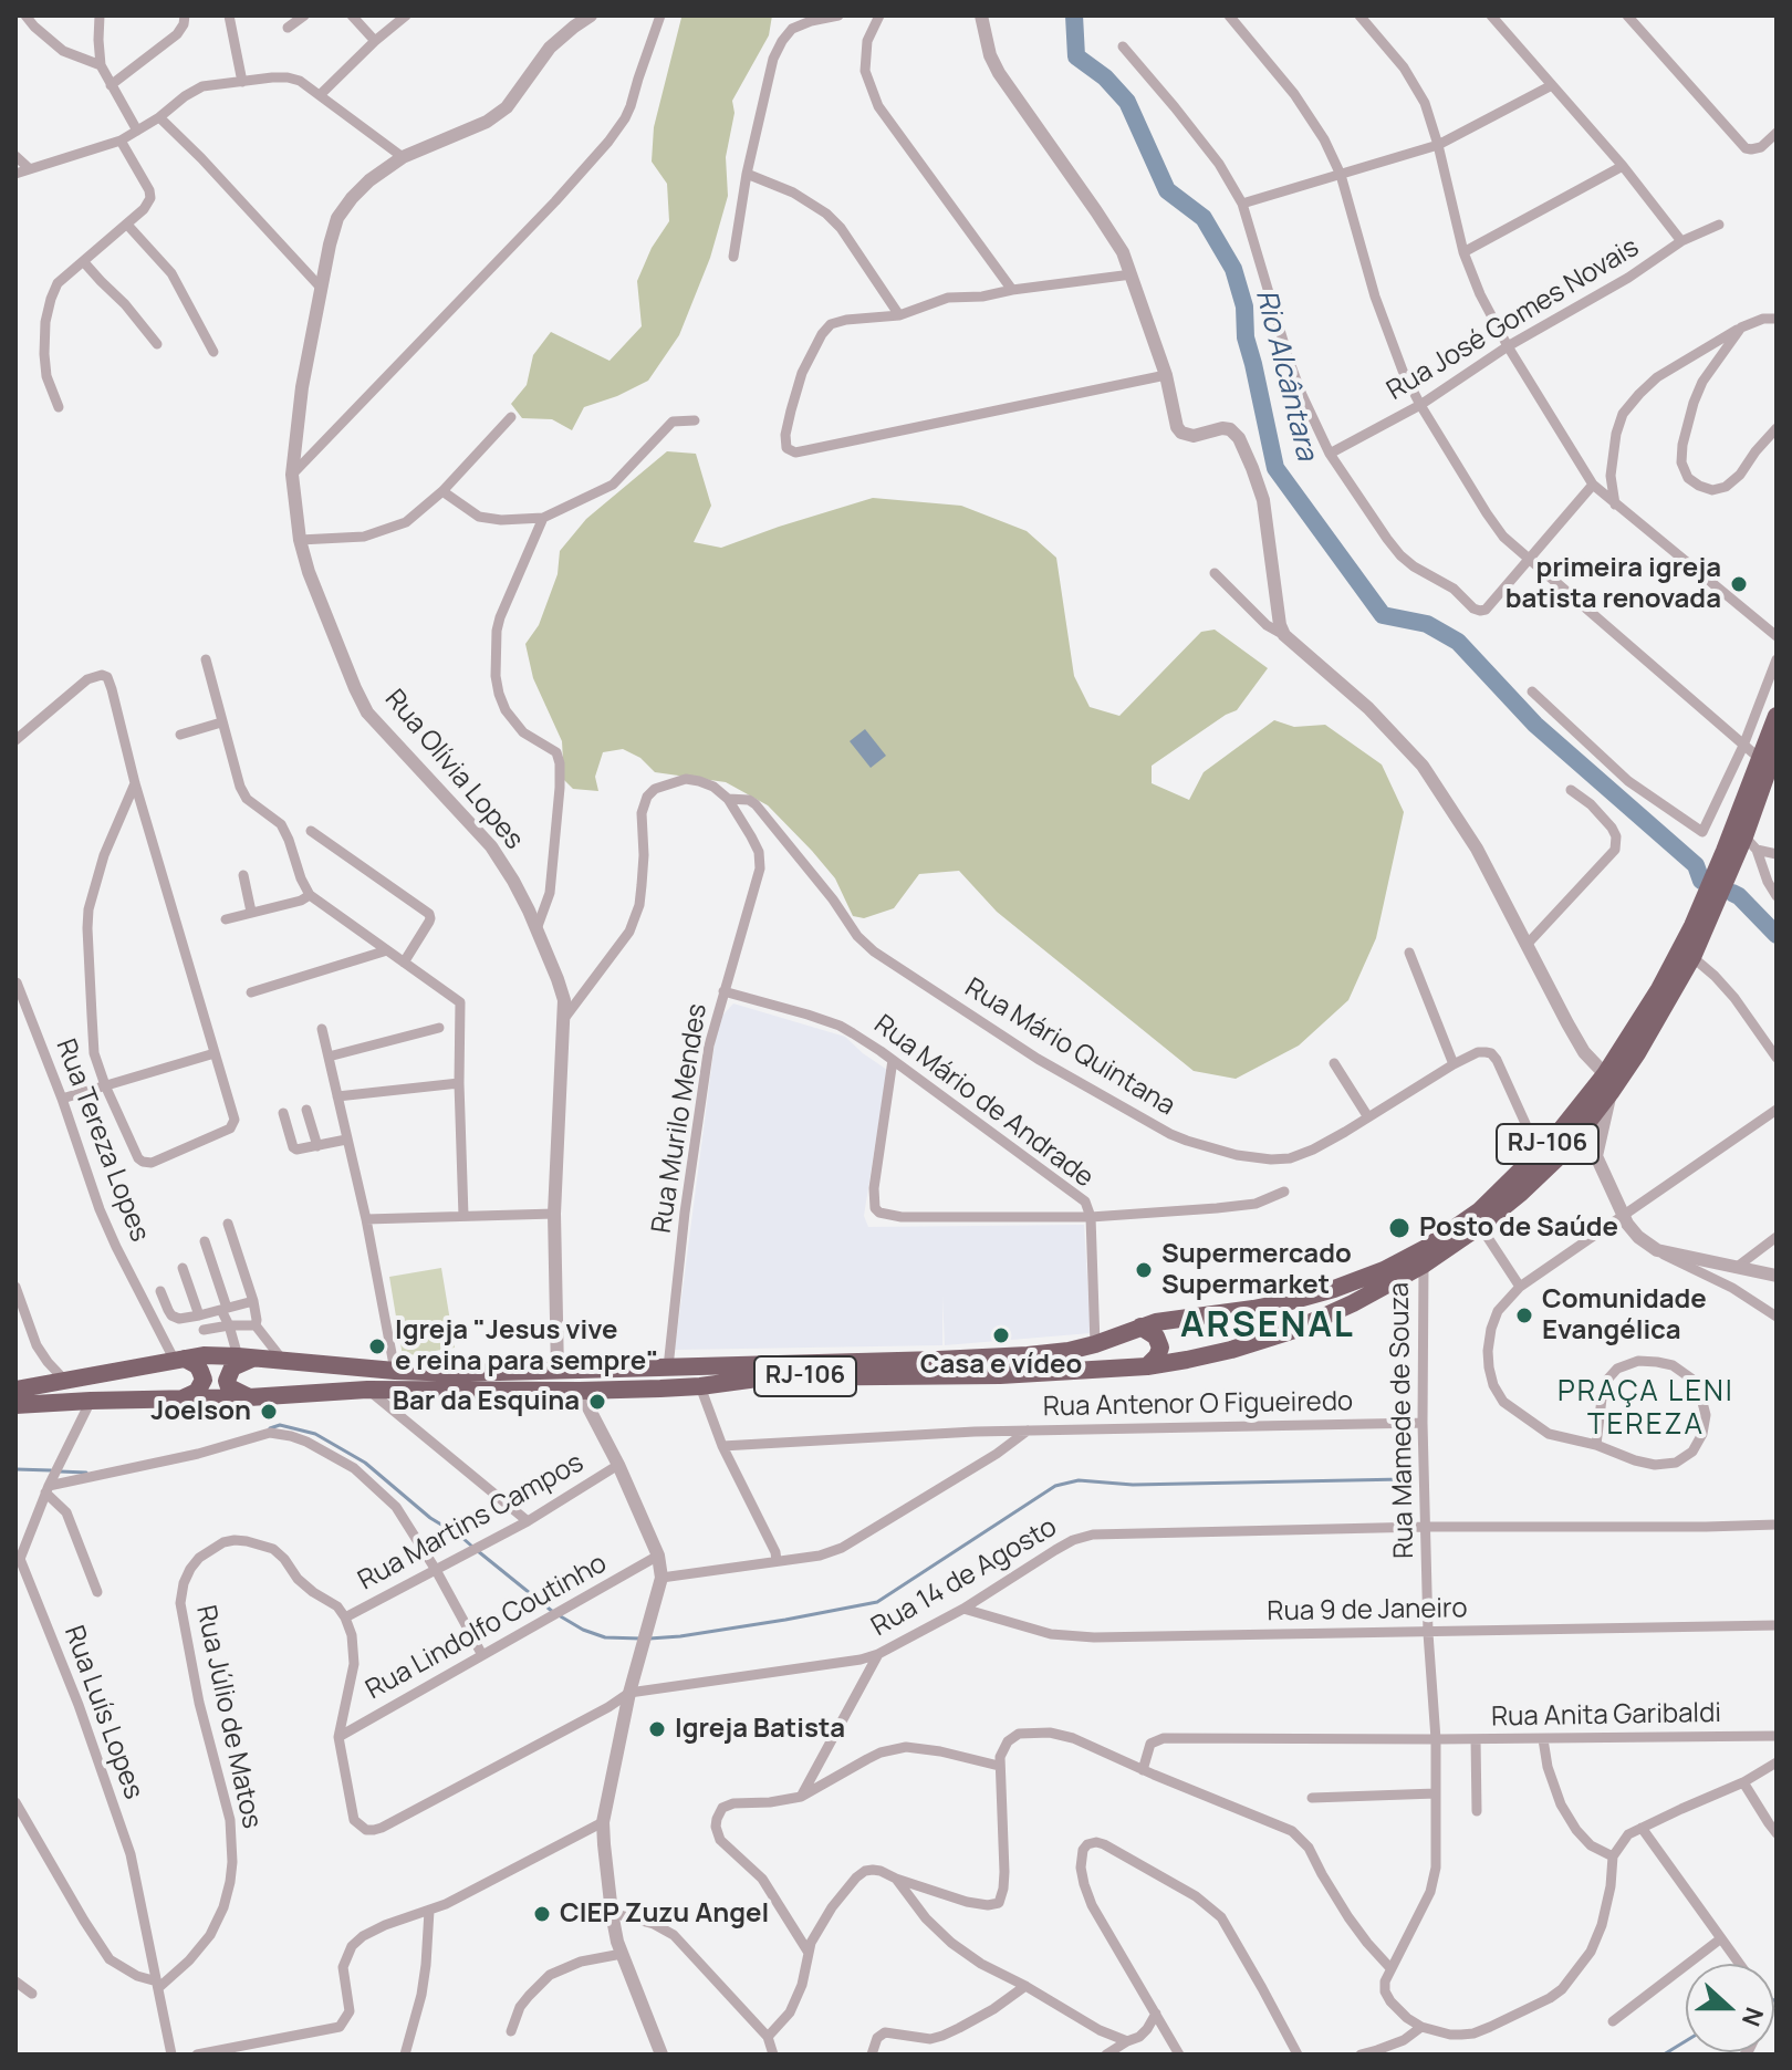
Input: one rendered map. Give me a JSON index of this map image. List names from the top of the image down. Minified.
{"streets":{"highway":["RJ-106"],"street":["Rua José Gomes Novais","Rua Olívia Lopes","Rua Mário Quintana","Rua Mário de Andrade","Rua Murilo Mendes","Rua Tereza Lopes","Rua Antenor O Figueiredo","Rua Mamede de Souza","Rua Martins Campos","Rua 14 de Agosto","Rua 9 de Janeiro","Rua Lindolfo Coutinho","Rua Luís Lopes","Rua Anita Garibaldi","Rua Júlio de Matos"]},"crossings":[["Rua Olívia Lopes","Rua Mário Quintana"],["Rua Olívia Lopes","RJ-106"],["Rua Mário Quintana","Rua Murilo Mendes"],["Rua Mário Quintana","RJ-106"],["Rua Mário de Andrade","Rua Murilo Mendes"],["Rua Mário de Andrade","RJ-106"],["Rua Murilo Mendes","RJ-106"],["Rua Tereza Lopes","RJ-106"],["RJ-106","Rua Mamede de Souza"],["Rua Antenor O Figueiredo","Rua Mamede de Souza"],["Rua Mamede de Souza","Rua 14 de Agosto"],["Rua Mamede de Souza","Rua 9 de Janeiro"],["Rua Mamede de Souza","Rua Anita Garibaldi"],["Rua Martins Campos","Rua Júlio de Matos"],["Rua 14 de Agosto","Rua 9 de Janeiro"],["Rua 14 de Agosto","Rua Lindolfo Coutinho"],["Rua Luís Lopes","Rua Júlio de Matos"]],"districts":["ARSENAL","PRAÇA LENI TEREZA"],"water":["Rio Alcântara"],"places":["primeira igreja batista renovada","Posto de Saúde","Supermercado Supermarket","Comunidade Evangélica","Casa e vídeo","Igreja \"Jesus vive e reina para sempre\"","Bar da Esquina","Joelson","Igreja Batista","CIEP Zuzu Angel"],"north":"right"}
